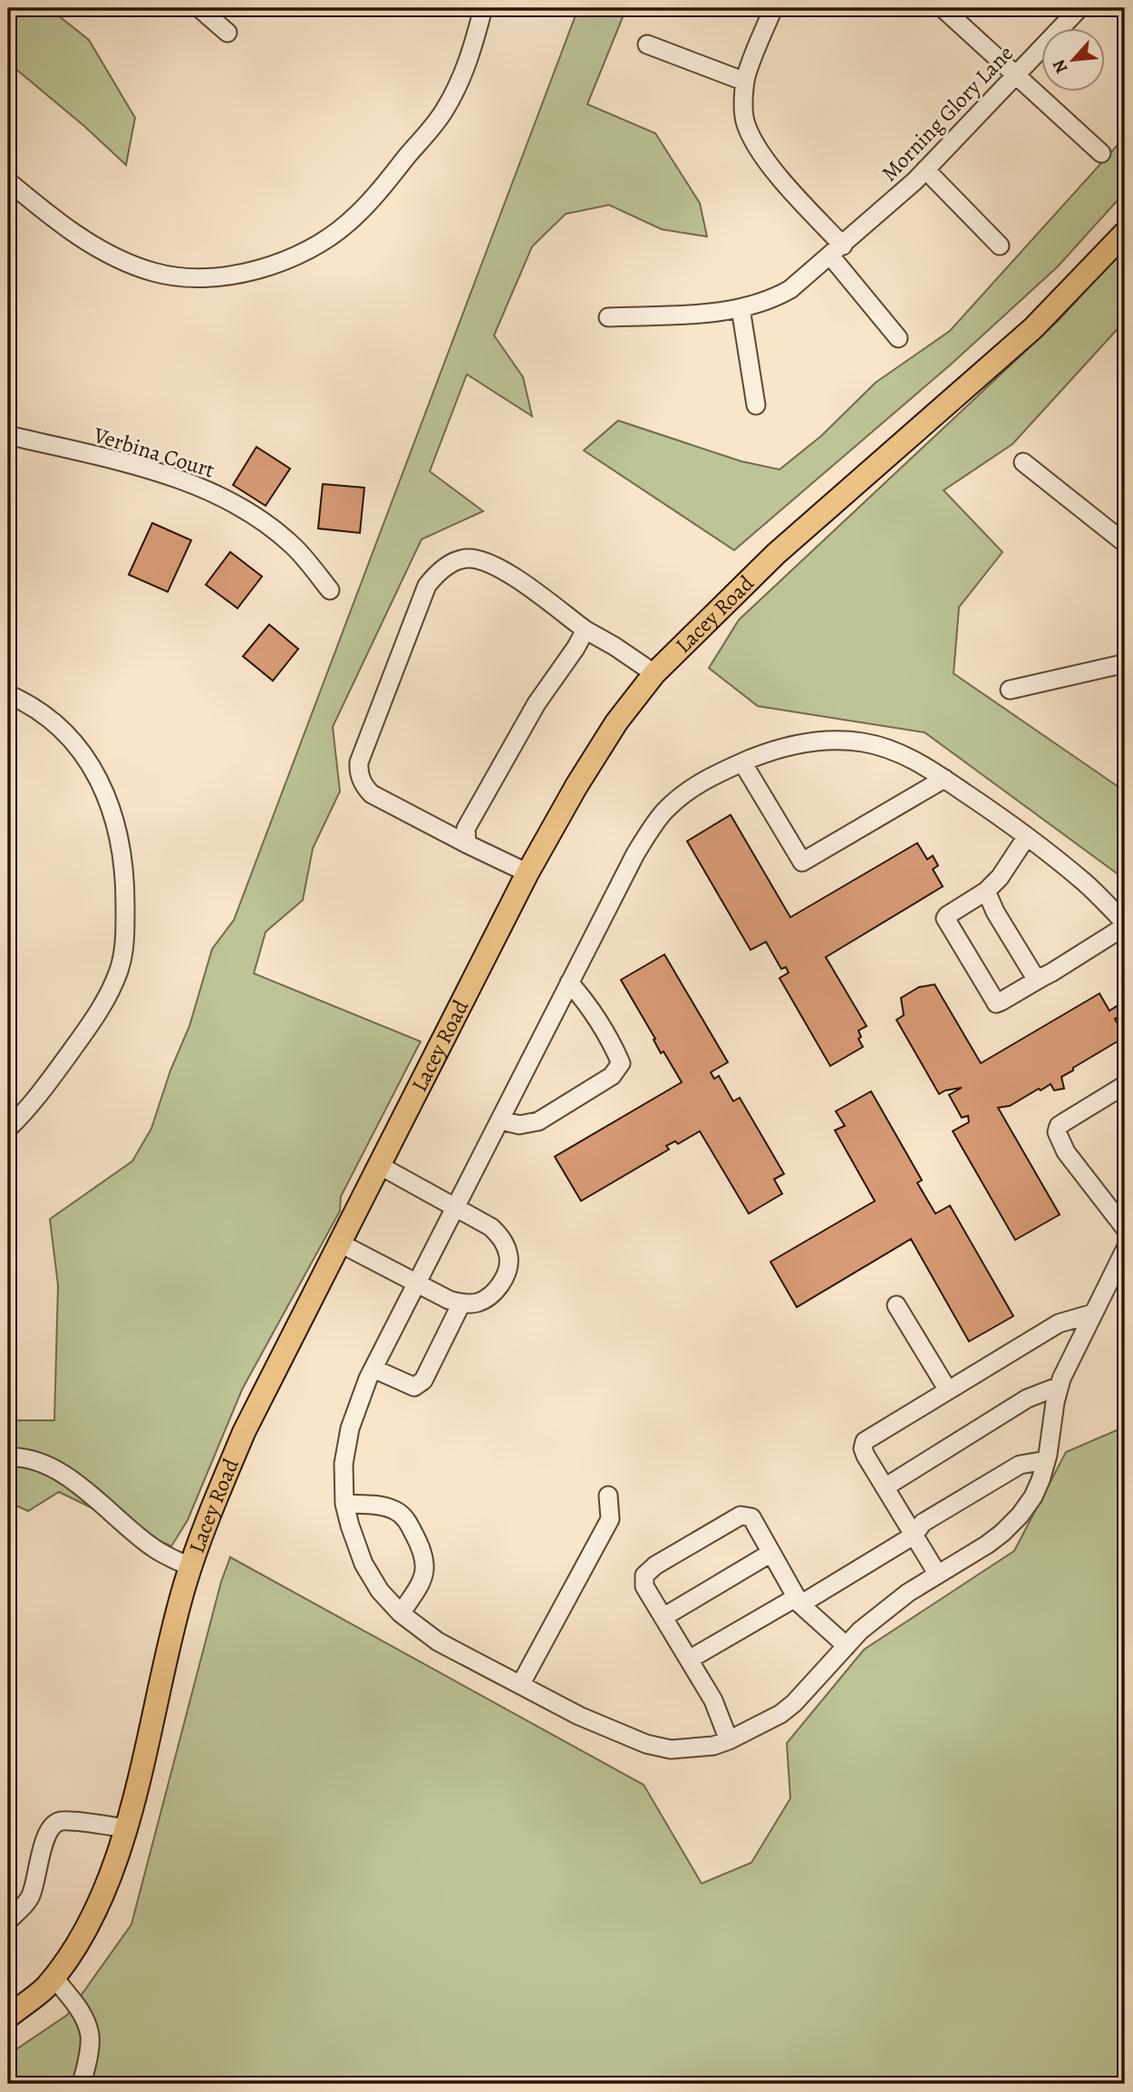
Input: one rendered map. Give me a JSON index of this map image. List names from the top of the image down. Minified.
{"streets":{"main road":["Lacey Road"],"street":["Morning Glory Lane","Verbina Court"]},"north":"bottom left"}
